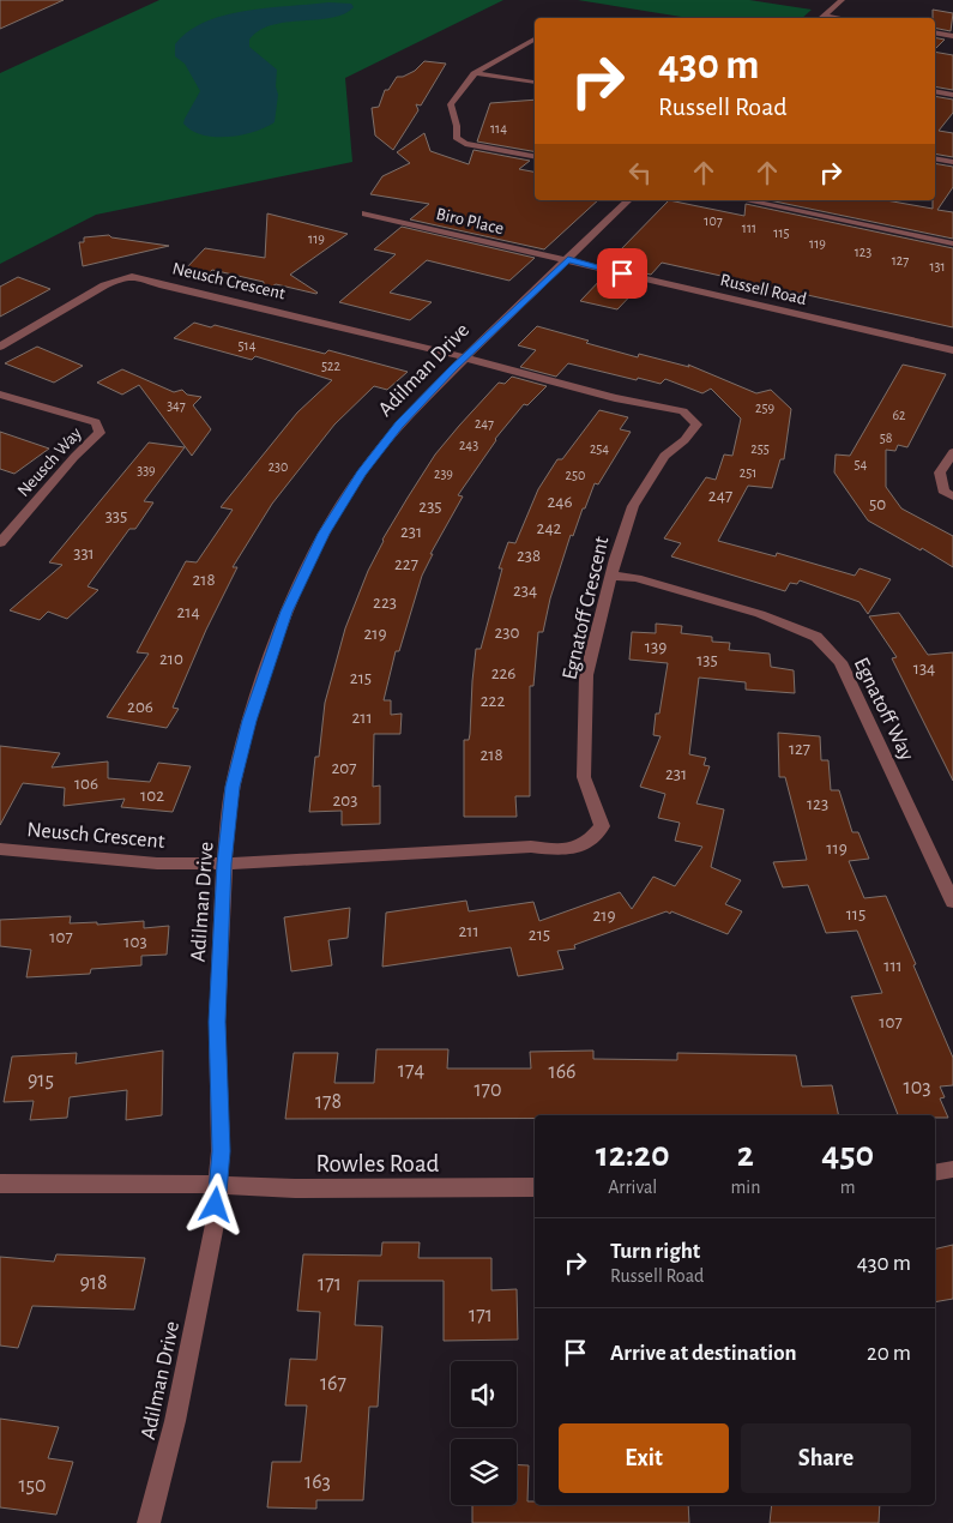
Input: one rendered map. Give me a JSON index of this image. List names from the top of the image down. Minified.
{"streets":{"street":["Biro Place","Neusch Crescent","Russell Road","Adilman Drive","Neusch Way","Egnatoff Crescent","Egnatoff Way","Rowles Road"]},"crossings":[["Biro Place","Russell Road"],["Biro Place","Adilman Drive"],["Neusch Crescent","Adilman Drive"],["Neusch Crescent","Egnatoff Crescent"],["Russell Road","Adilman Drive"],["Adilman Drive","Egnatoff Crescent"],["Adilman Drive","Rowles Road"],["Egnatoff Crescent","Egnatoff Way"]],"house_numbers":["114","107","111","115","119","119","123","127","131","514","522","347","259","62","247","58","243","254","255","54","230","339","251","239","250","247","246","50","235","335","242","231","331","238","227","218","234","223","214","230","219","139","210","135","134","226","215","222","206","211","127","218","207","231","106","102","203","123","119","115","219","211","215","107","103","111","107","174","166","915","103","170","178","918","171","171","167","163","150"],"page":{"turn":["430 m","Russell Road"],"eta":["12:20","Arrival","2","min","450","m"],"list":[{"name":"Turn right","note":"Russell Road","value":"430 m"},{"name":"Arrive at destination","value":"20 m"}],"buttons":["Exit","Share"]}}
